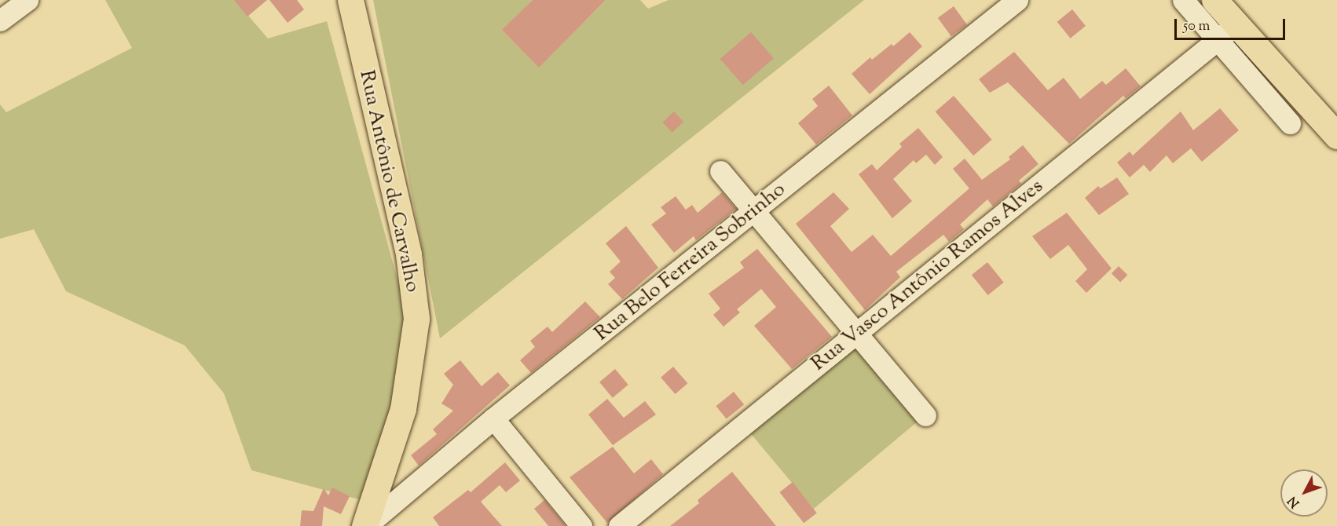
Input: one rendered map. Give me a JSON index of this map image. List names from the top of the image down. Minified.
{"streets":{"main road":["Rua Antônio de Carvalho"],"street":["Rua Belo Ferreira Sobrinho","Rua Vasco Antônio Ramos Alves"]},"crossings":[["Rua Antônio de Carvalho","Rua Belo Ferreira Sobrinho"]],"scale_bar":"50 m","north":"bottom left"}
